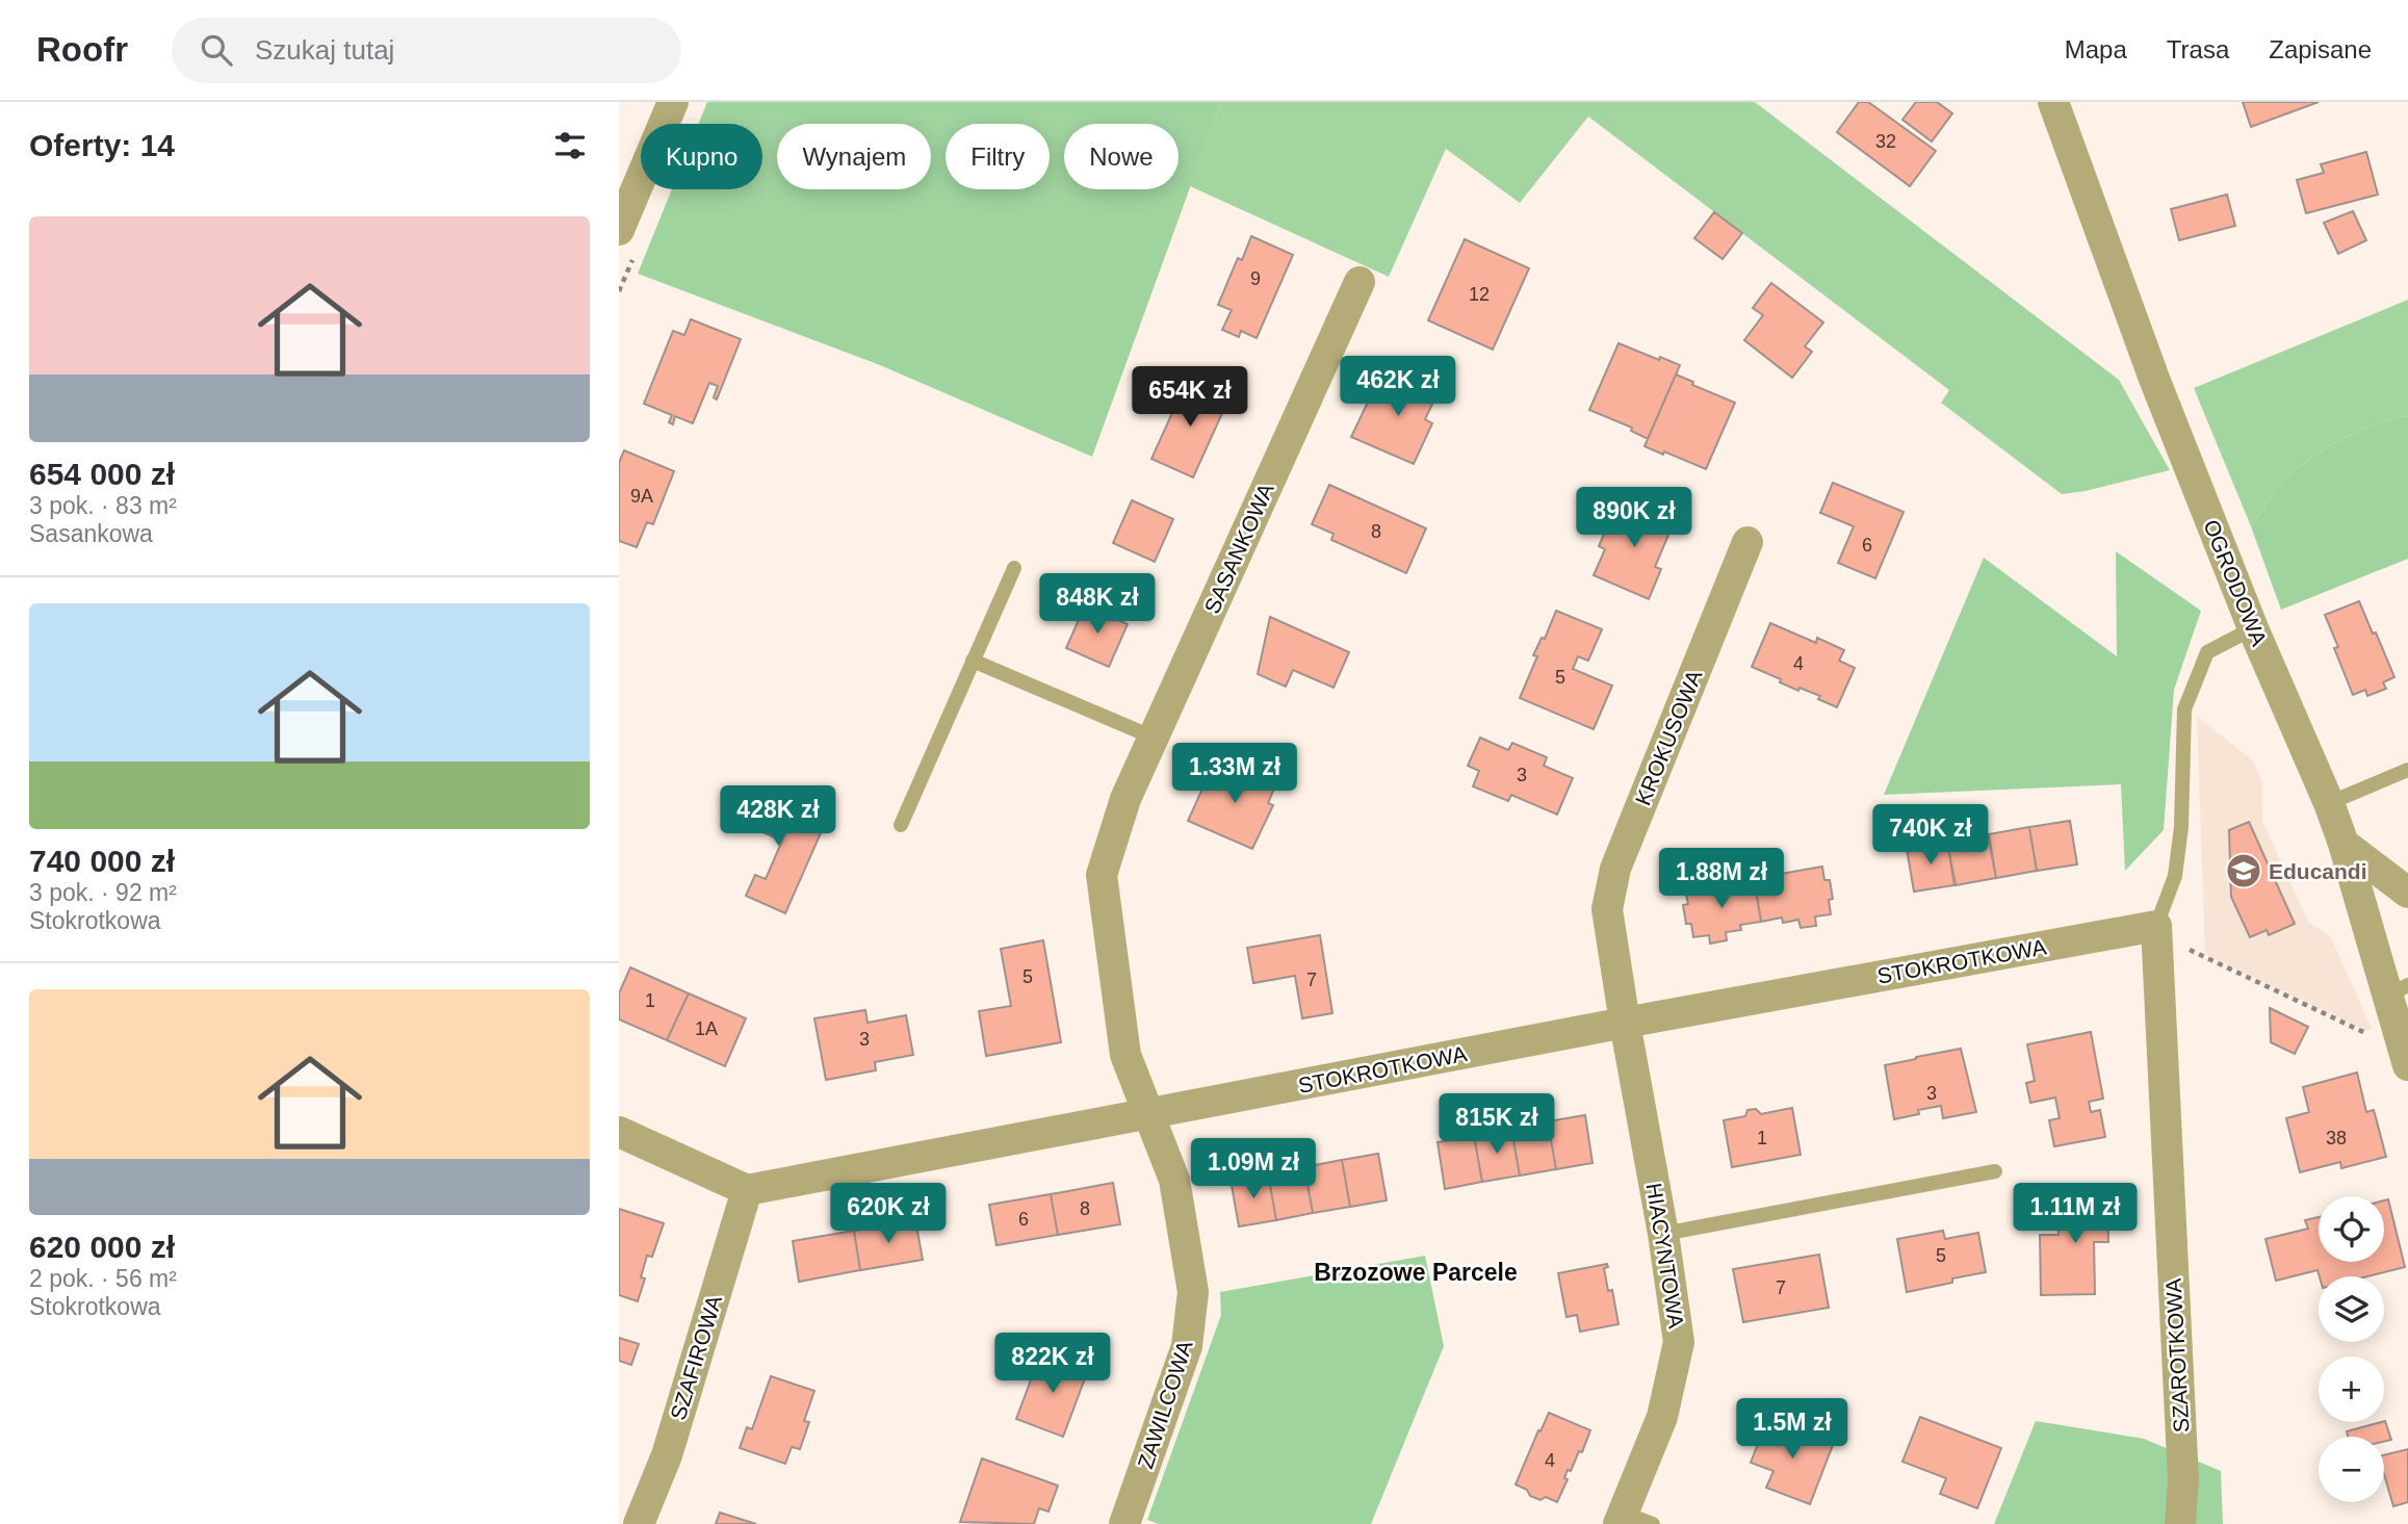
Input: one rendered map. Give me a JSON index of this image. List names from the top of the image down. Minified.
{"streets":{"street":["SASANKOWA","OGRODOWA","KROKUSOWA","STOKROTKOWA","HIACYNTOWA","SZAROTKOWA","SZAFIROWA","ZAWILCOWA"]},"crossings":[["SASANKOWA","STOKROTKOWA"],["SASANKOWA","ZAWILCOWA"],["KROKUSOWA","STOKROTKOWA"],["KROKUSOWA","HIACYNTOWA"],["STOKROTKOWA","HIACYNTOWA"],["STOKROTKOWA","SZAROTKOWA"],["STOKROTKOWA","SZAFIROWA"],["STOKROTKOWA","ZAWILCOWA"]],"districts":["Brzozowe Parcele"],"places":{"school or university":["Educandi"]},"house_numbers":["32","9","12","9A","8","6","4","5","3","5","7","1","1A","3","3","1","38","8","6","5","7","4"],"page":{"header":"Roofr","search":"Szukaj tutaj","nav":["Mapa","Trasa","Zapisane"],"heading":"Oferty: 14","chip":["Kupno","Wynajem","Filtry","Nowe"],"list":[{"name":"654 000 zł","note":"3 pok. · 83 m² · Sasankowa"},{"name":"740 000 zł","note":"3 pok. · 92 m² · Stokrotkowa"},{"name":"620 000 zł","note":"2 pok. · 56 m² · Stokrotkowa"}],"price":["462K zł","654K zł","890K zł","848K zł","1.33M zł","428K zł","740K zł","1.88M zł","815K zł","1.09M zł","620K zł","1.11M zł","822K zł","1.5M zł"],"map_buttons":["+","−"]}}
